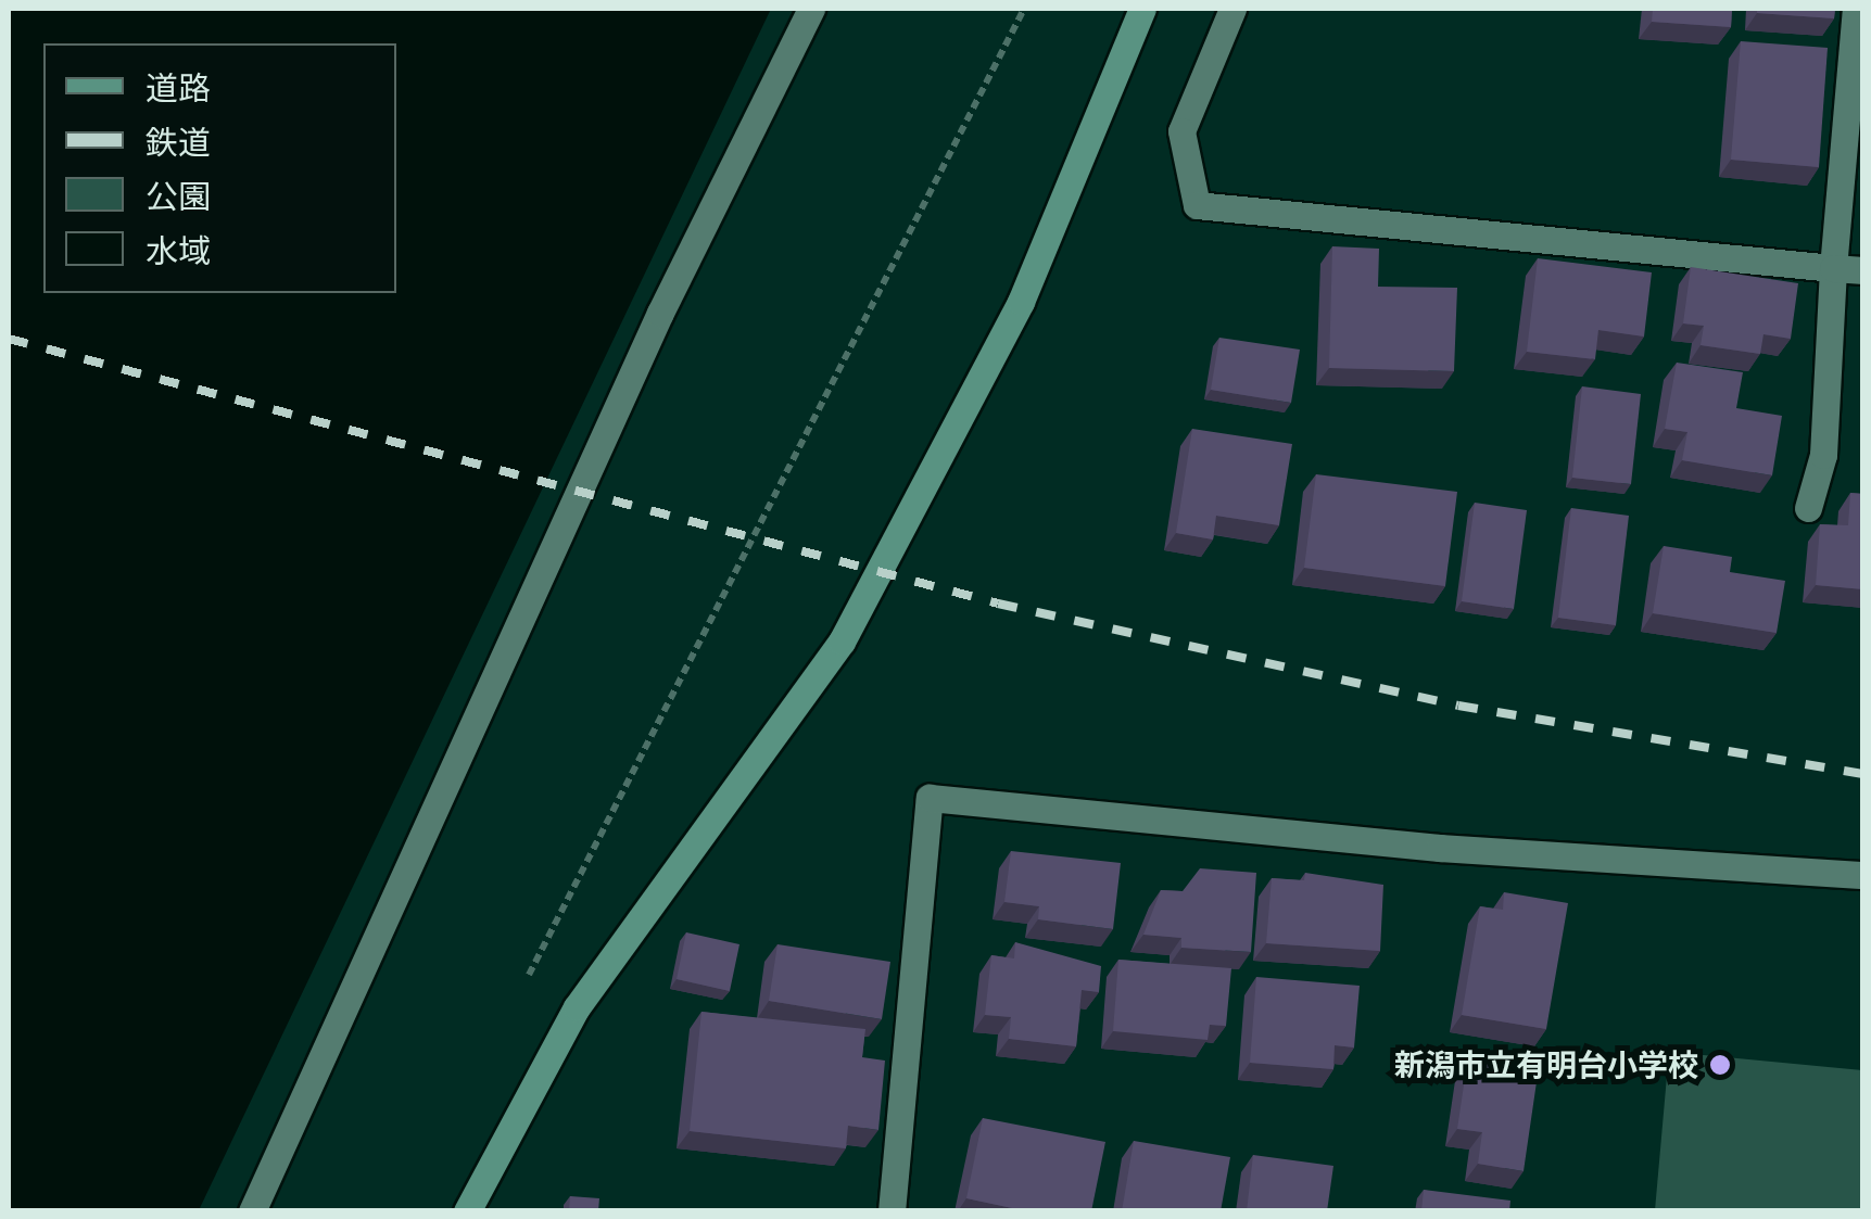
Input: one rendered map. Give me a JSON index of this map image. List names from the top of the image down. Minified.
{"places":["新潟市立有明台小学校"],"legend":["道路","鉄道","公園","水域"]}
